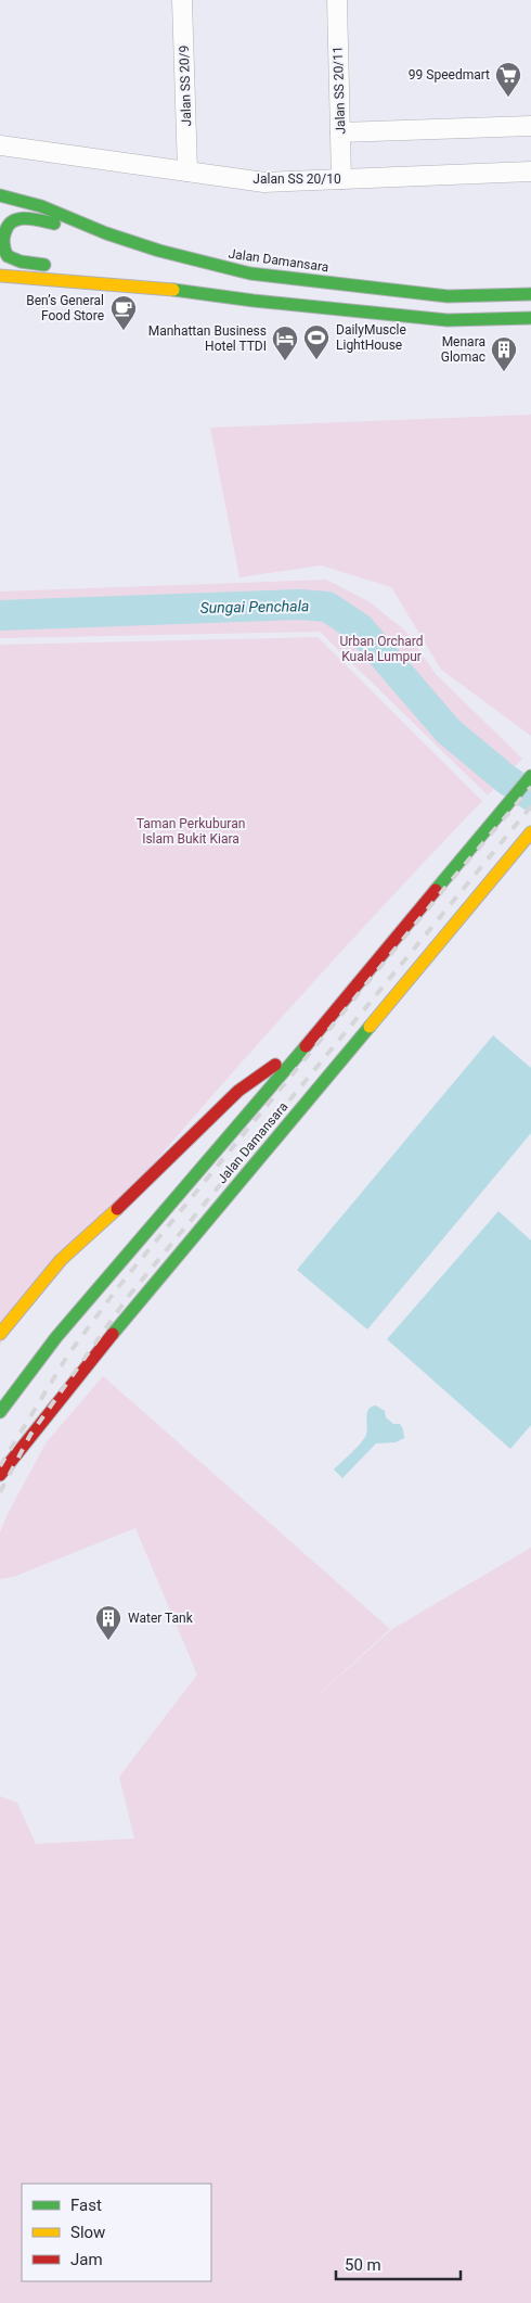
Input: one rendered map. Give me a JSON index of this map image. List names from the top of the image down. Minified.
{"streets":{"main road":["Jalan Damansara"],"street":["Jalan SS 20/9","Jalan SS 20/11","Jalan SS 20/10"]},"crossings":[["Jalan SS 20/9","Jalan SS 20/10"],["Jalan SS 20/11","Jalan SS 20/10"]],"water":["Sungai Penchala"],"parks":["Urban Orchard Kuala Lumpur","Taman Perkuburan Islam Bukit Kiara"],"places":{"supermarket":["99 Speedmart"],"cafe":["Ben’s General Food Store"],"sports":["DailyMuscle LightHouse"],"hotel":["Manhattan Business Hotel TTDI"],"building":["Menara Glomac","Water Tank"]},"legend":["Fast","Slow","Jam"],"scale_bar":"50 m"}
